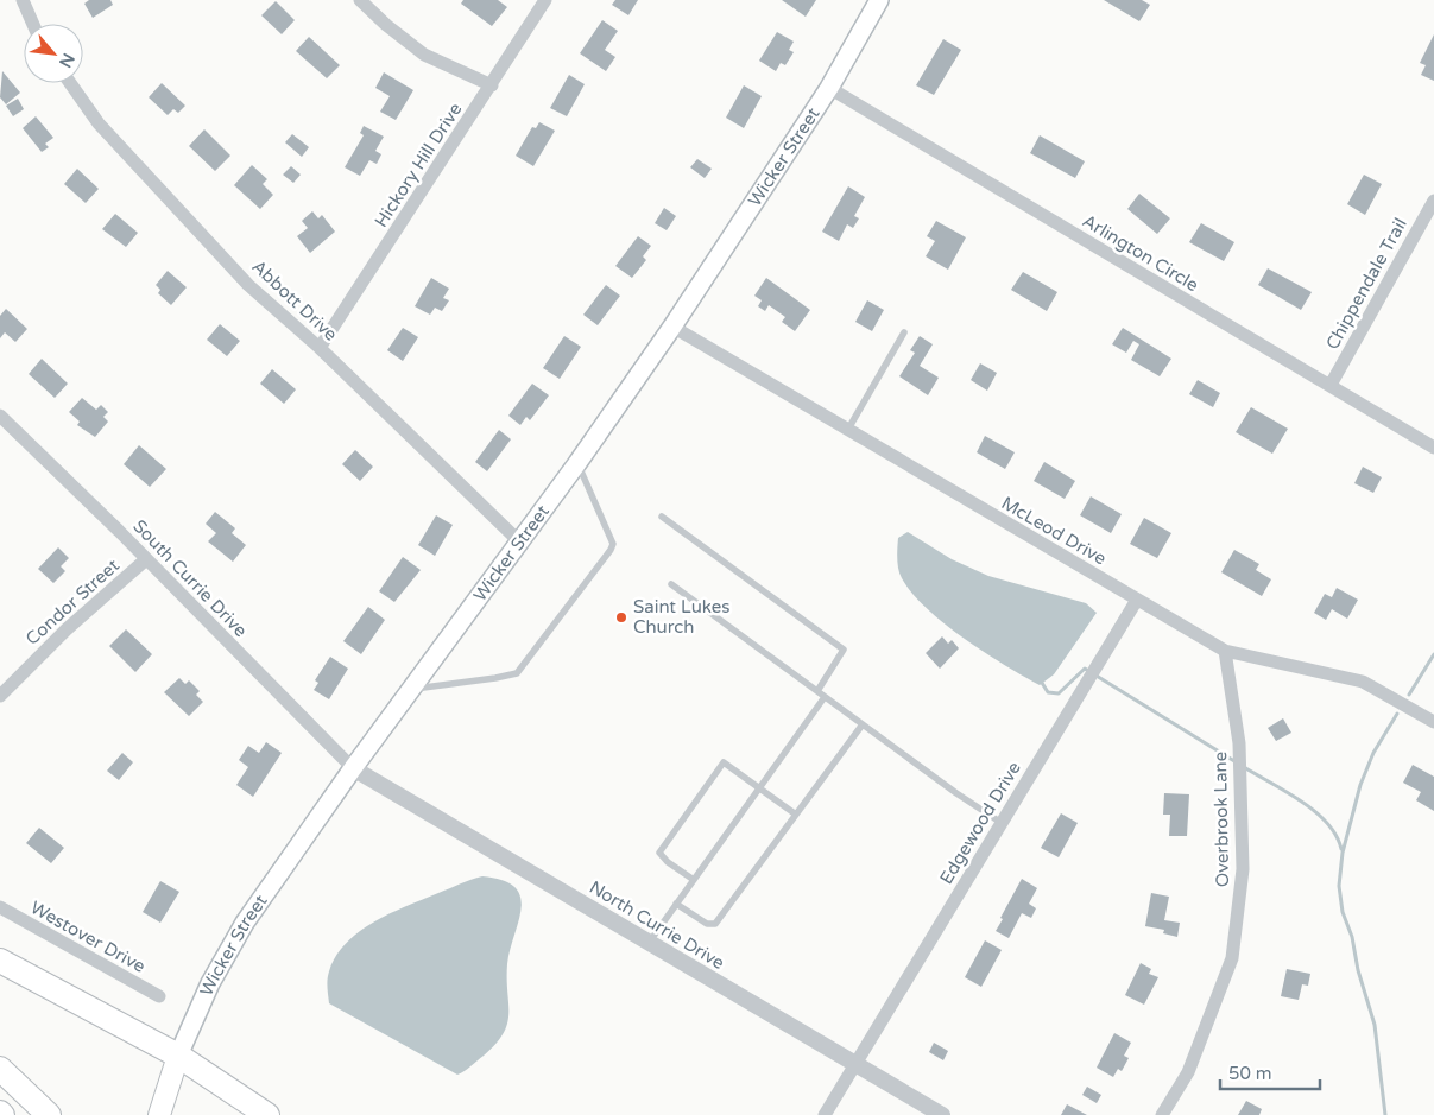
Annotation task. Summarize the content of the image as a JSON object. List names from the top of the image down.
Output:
{
  "streets": {
    "main road": ["Wicker Street"],
    "street": [
      "Hickory Hill Drive",
      "Arlington Circle",
      "Chippendale Trail",
      "Abbott Drive",
      "McLeod Drive",
      "South Currie Drive",
      "Condor Street",
      "Overbrook Lane",
      "Edgewood Drive",
      "North Currie Drive",
      "Westover Drive"
    ]
  },
  "crossings": [
    ["Wicker Street", "Arlington Circle"],
    ["Wicker Street", "Abbott Drive"],
    ["Wicker Street", "McLeod Drive"],
    ["Wicker Street", "South Currie Drive"],
    ["Wicker Street", "North Currie Drive"],
    ["Hickory Hill Drive", "Abbott Drive"],
    ["Arlington Circle", "Chippendale Trail"],
    ["McLeod Drive", "Overbrook Lane"],
    ["McLeod Drive", "Edgewood Drive"],
    ["South Currie Drive", "Condor Street"],
    ["South Currie Drive", "North Currie Drive"],
    ["Edgewood Drive", "North Currie Drive"]
  ],
  "places": ["Saint Lukes Church"],
  "scale_bar": "50 m",
  "north": "bottom right"
}
